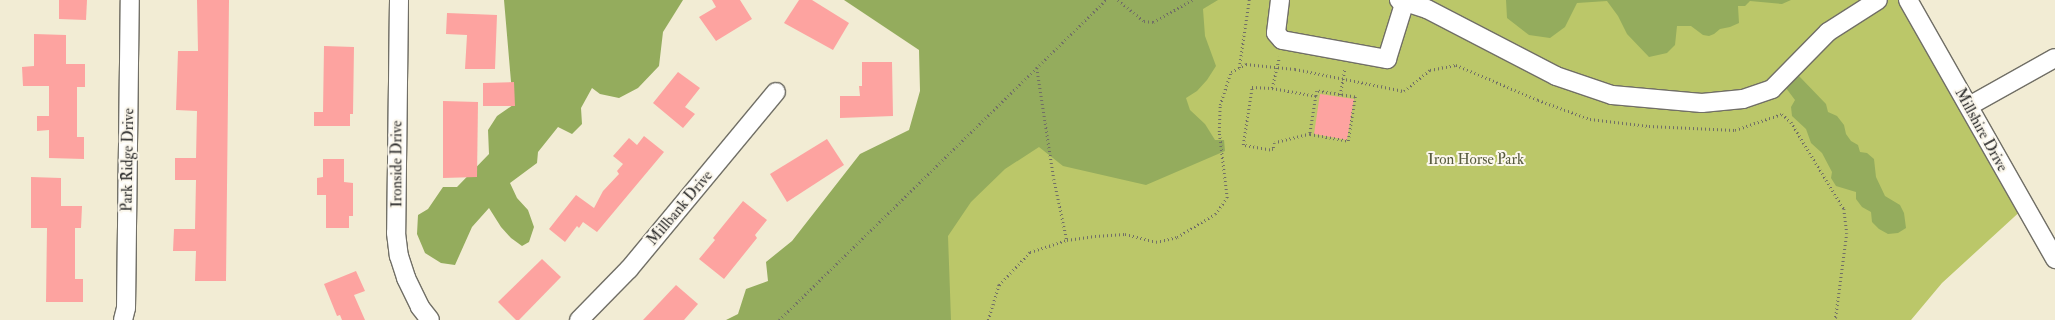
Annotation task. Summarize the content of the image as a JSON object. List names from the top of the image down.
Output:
{
  "streets": {
    "street": [
      "Millshire Drive",
      "Park Ridge Drive",
      "Ironside Drive",
      "Millbank Drive"
    ]
  },
  "parks": ["Iron Horse Park"]
}
